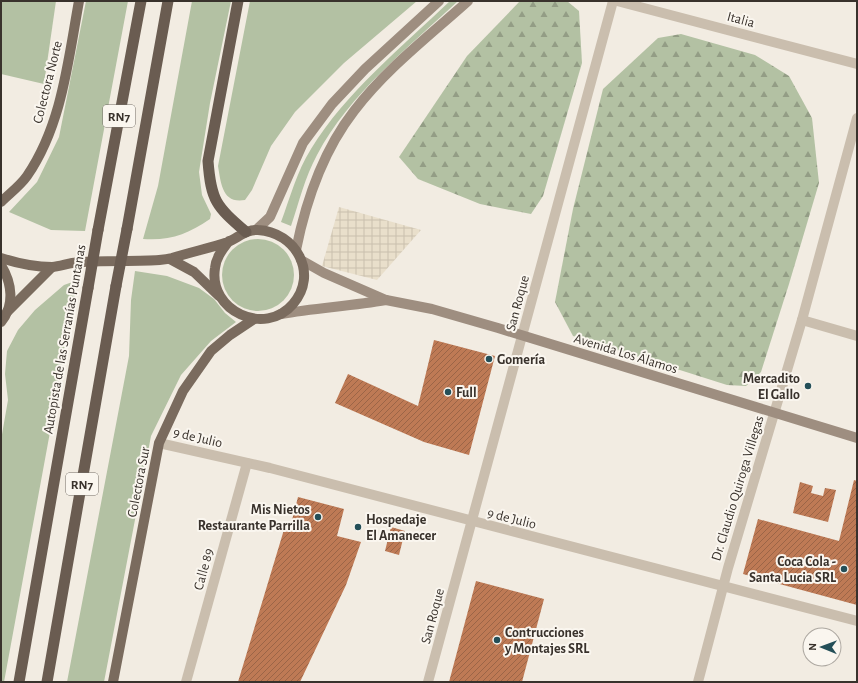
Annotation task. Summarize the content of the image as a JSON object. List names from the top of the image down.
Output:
{
  "streets": {
    "highway": ["RN7", "Autopista de las Serranías Puntanas"],
    "main road": ["Colectora Norte", "Avenida Los Álamos", "Colectora Sur"],
    "street": [
      "Italia",
      "San Roque",
      "9 de Julio",
      "Dr. Claudio Quiroga Villegas",
      "Calle 89"
    ]
  },
  "crossings": [
    ["San Roque", "Avenida Los Álamos"],
    ["San Roque", "9 de Julio"],
    ["Avenida Los Álamos", "Colectora Sur"],
    ["Avenida Los Álamos", "Dr. Claudio Quiroga Villegas"],
    ["9 de Julio", "Colectora Sur"],
    ["9 de Julio", "Dr. Claudio Quiroga Villegas"],
    ["9 de Julio", "Calle 89"]
  ],
  "places": [
    "Gomería",
    "Mercadito El Gallo",
    "Full",
    "Mis Nietos Restaurante Parrilla",
    "Hospedaje El Amanecer",
    "Coca Cola - Santa Lucia SRL",
    "Contrucciones y Montajes SRL"
  ],
  "north": "left"
}
